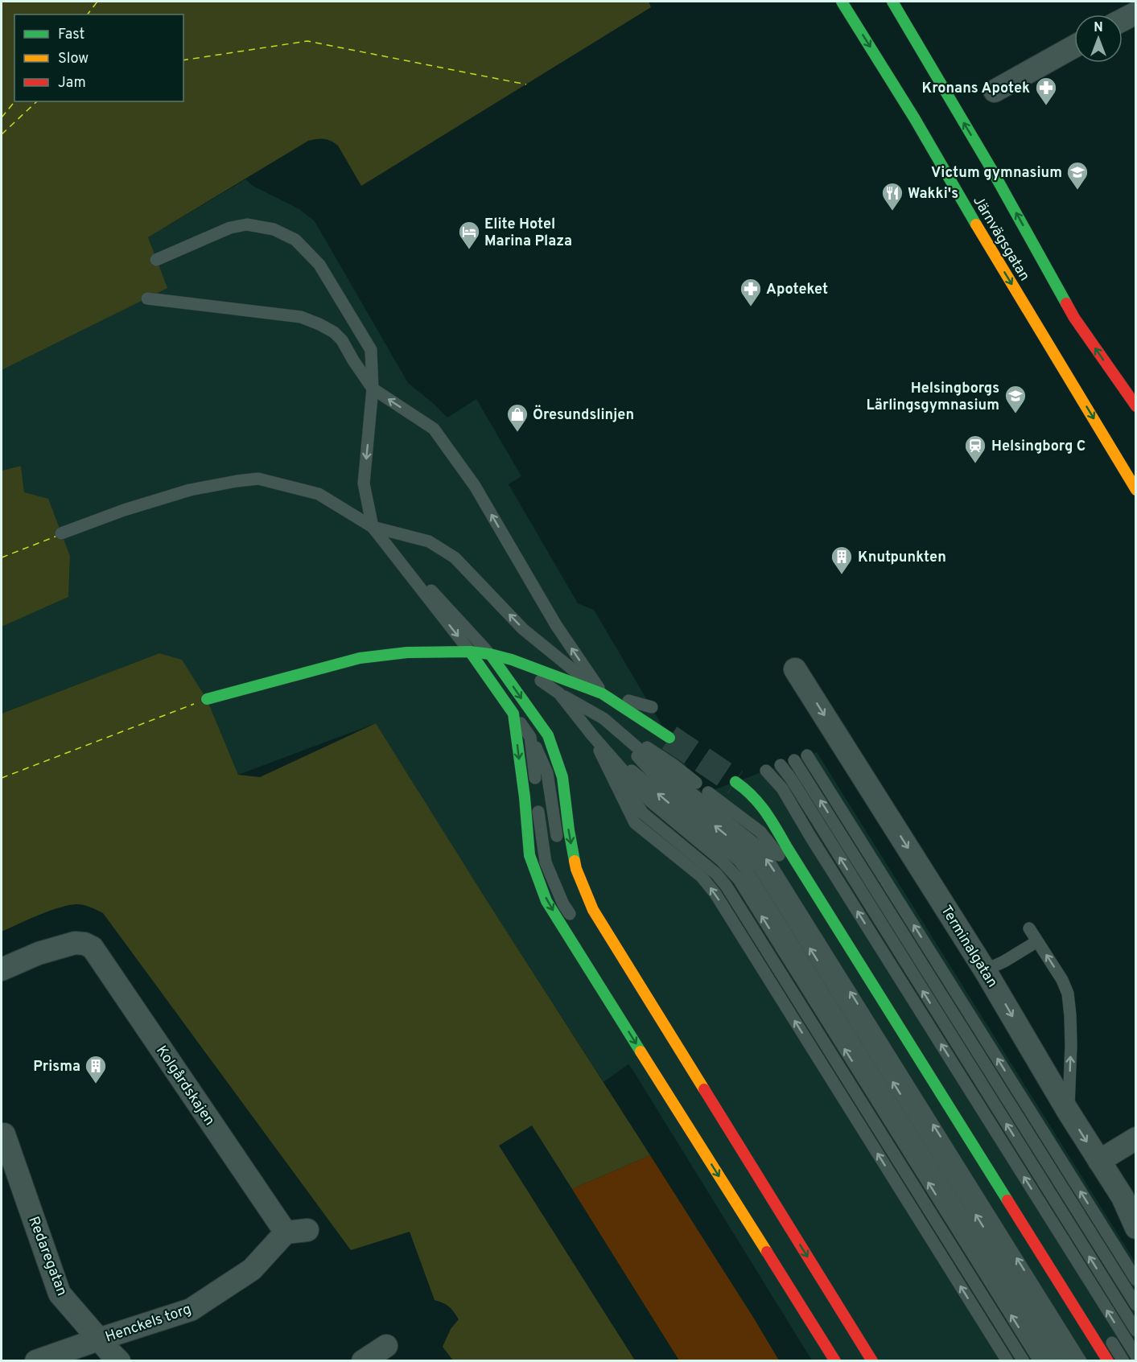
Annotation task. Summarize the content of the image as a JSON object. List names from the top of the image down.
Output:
{
  "streets": {
    "main road": ["Järnvägsgatan"],
    "street": [
      "Terminalgatan",
      "Kolgårdskajen",
      "Redaregatan",
      "Henckels torg"
    ]
  },
  "crossings": [
    ["Kolgårdskajen", "Henckels torg"],
    ["Redaregatan", "Henckels torg"]
  ],
  "one_way": ["Terminalgatan"],
  "places": {
    "pharmacy": ["Kronans Apotek", "Apoteket"],
    "school or university": ["Victum gymnasium", "Helsingborgs Lärlingsgymnasium"],
    "restaurant": ["Wakki's"],
    "hotel": ["Elite Hotel Marina Plaza"],
    "shop": ["Öresundslinjen"],
    "station": ["Helsingborg C"],
    "building": ["Knutpunkten", "Prisma"]
  },
  "legend": ["Fast", "Slow", "Jam"],
  "north": "top"
}
